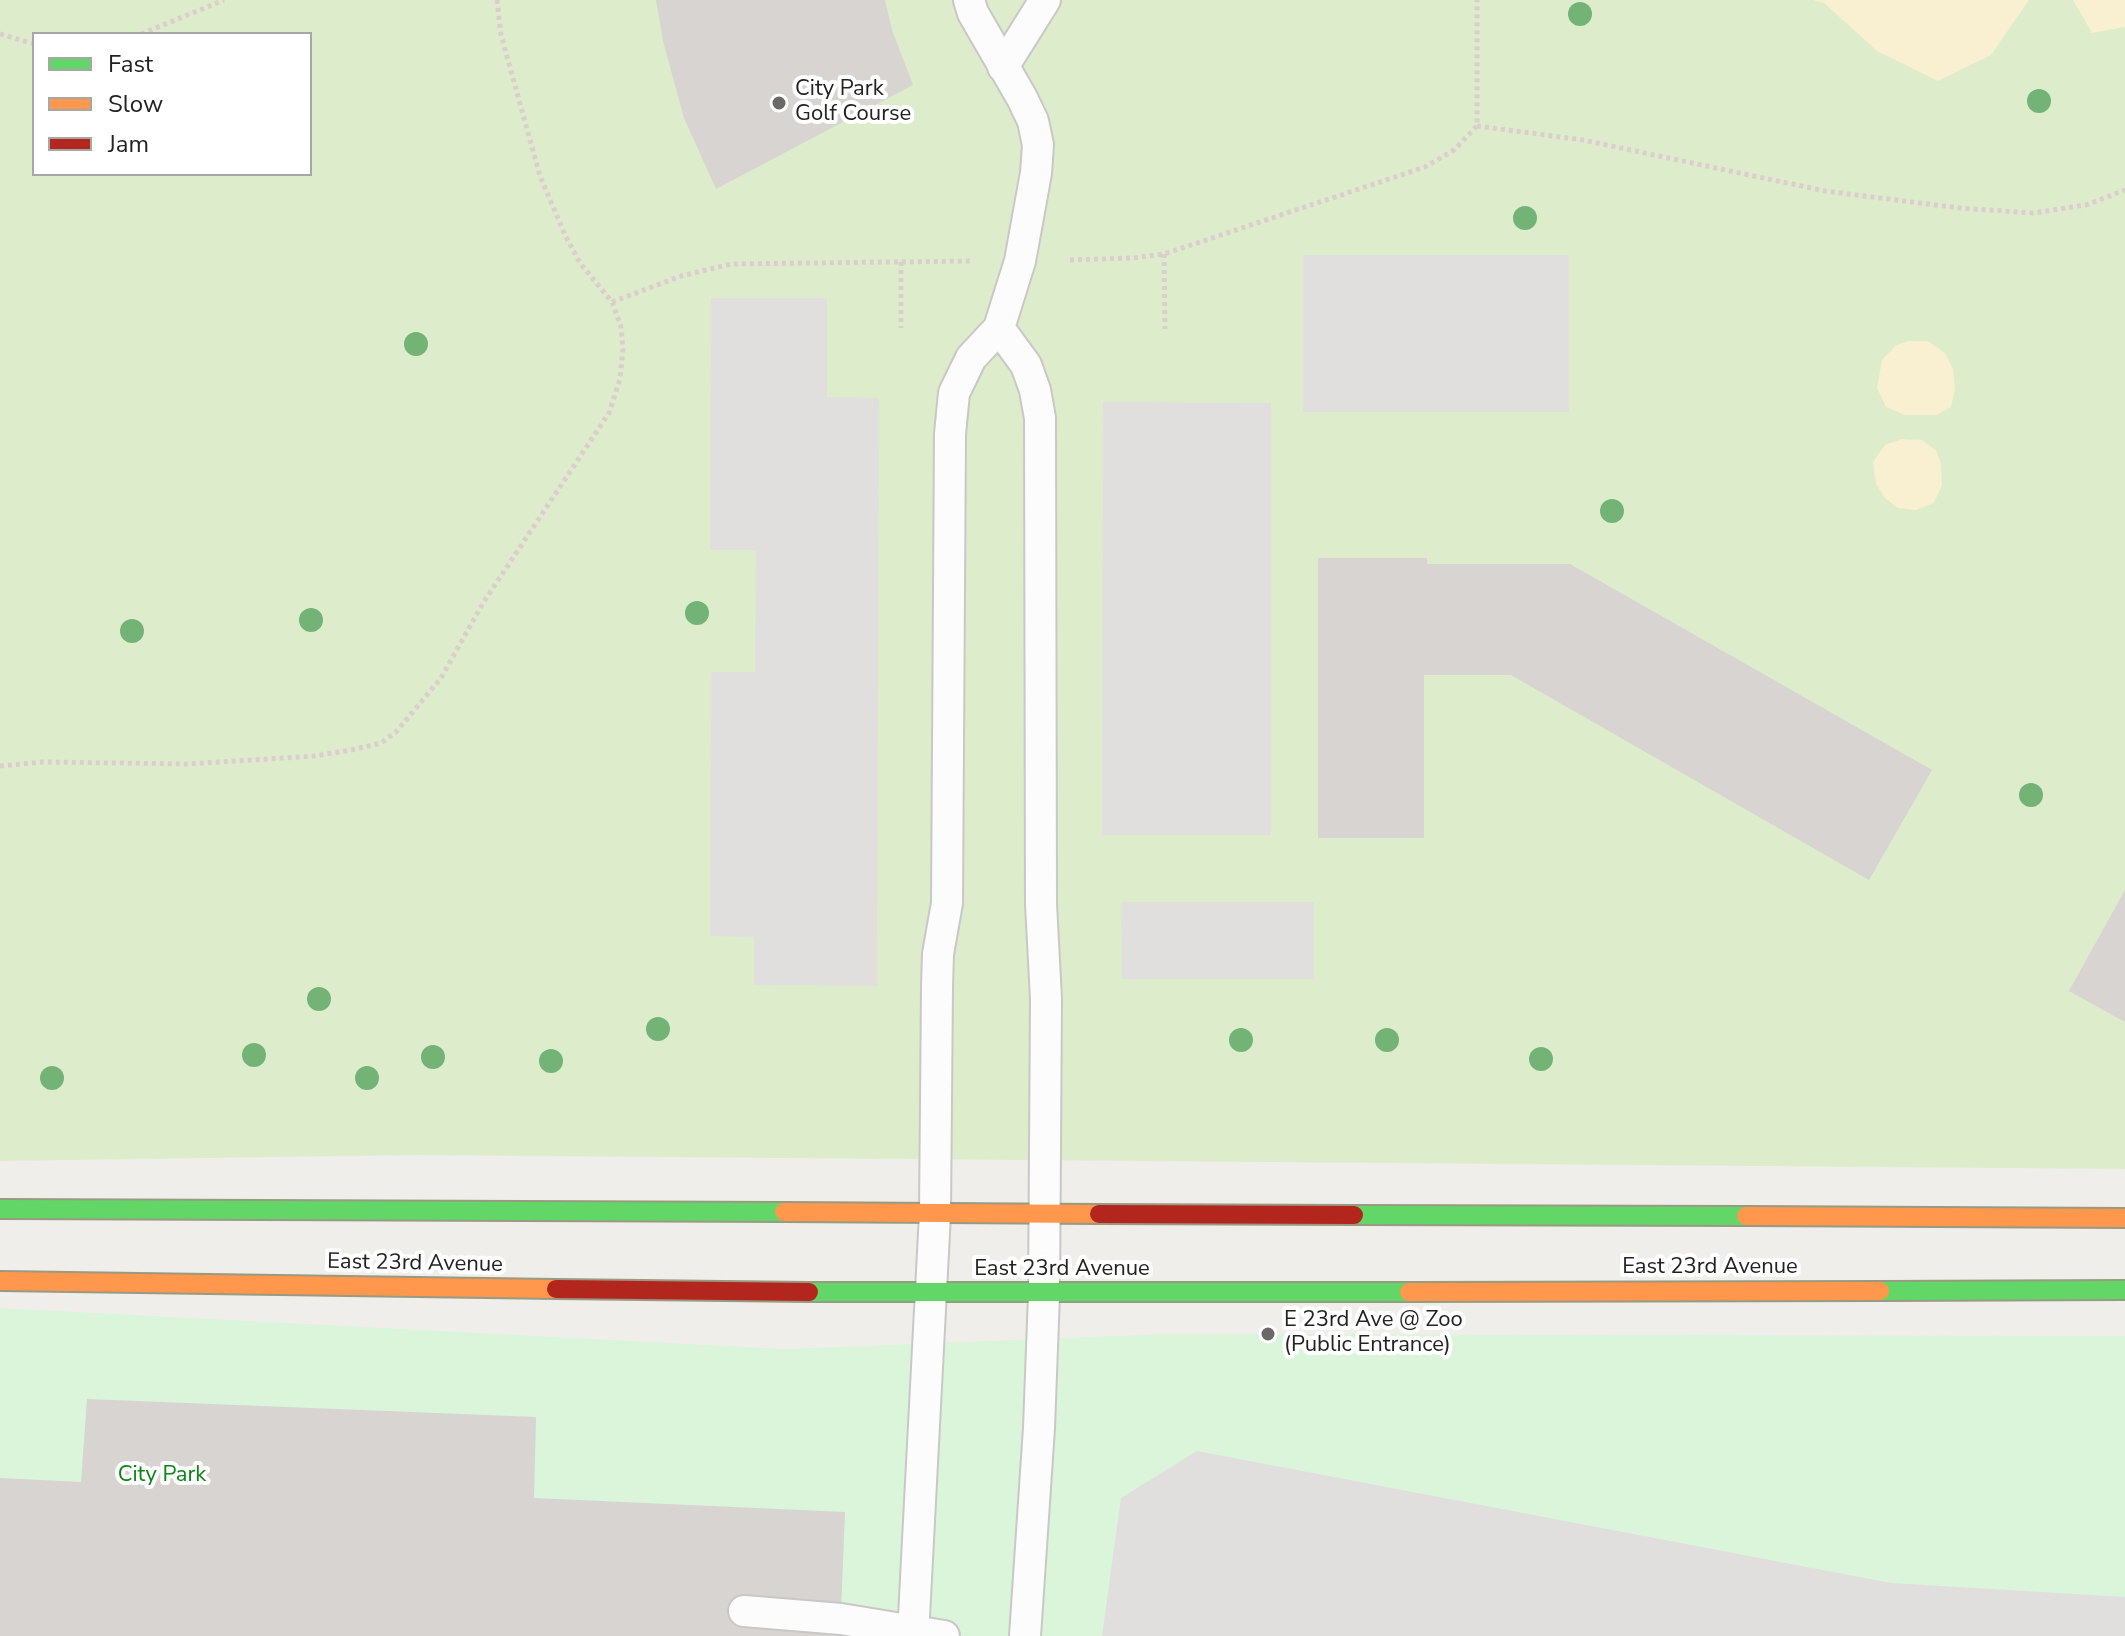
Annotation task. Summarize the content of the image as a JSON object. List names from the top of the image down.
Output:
{
  "streets": {
    "main road": ["East 23rd Avenue"]
  },
  "parks": ["City Park"],
  "places": ["City Park Golf Course", "E 23rd Ave @ Zoo (Public Entrance)"],
  "legend": ["Fast", "Slow", "Jam"]
}
